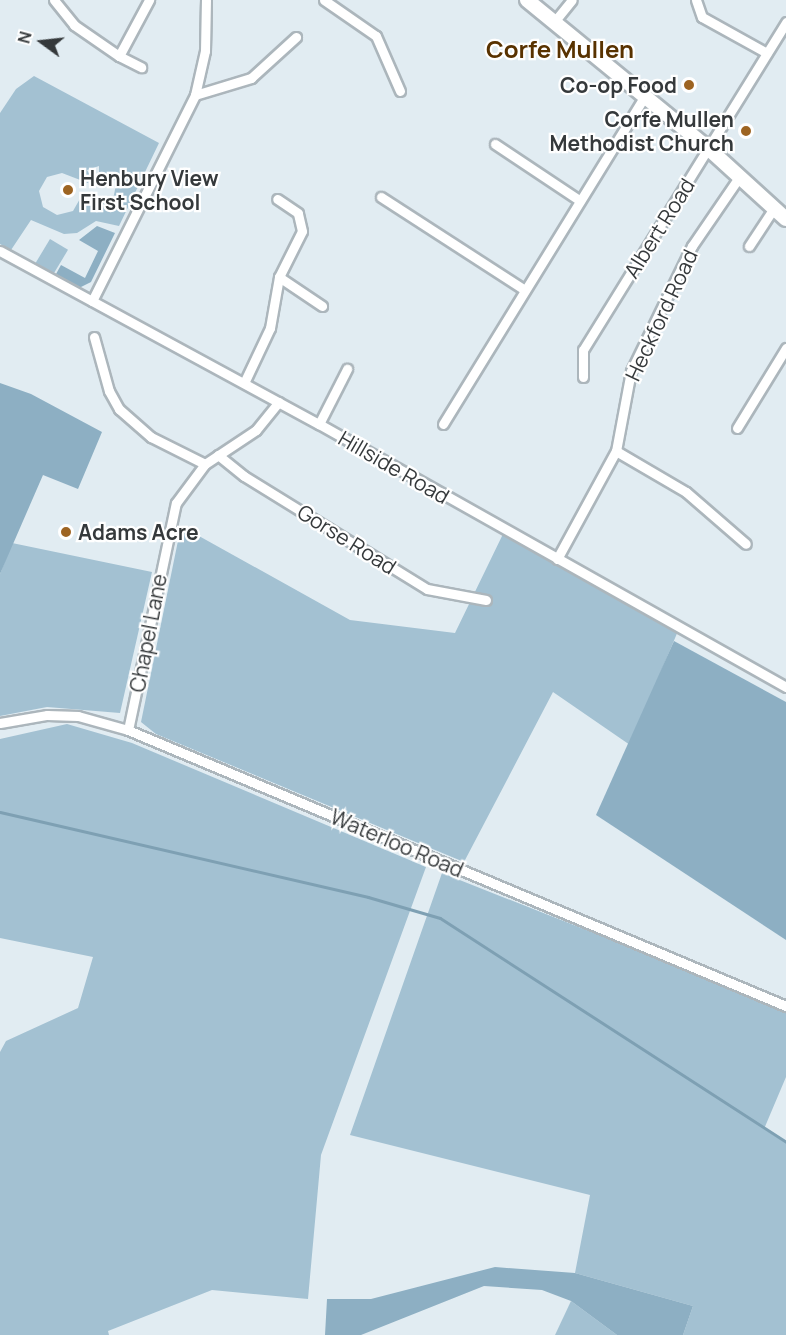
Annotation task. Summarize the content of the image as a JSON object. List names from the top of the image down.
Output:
{
  "streets": {
    "street": [
      "Albert Road",
      "Heckford Road",
      "Hillside Road",
      "Gorse Road",
      "Chapel Lane",
      "Waterloo Road"
    ]
  },
  "crossings": [
    ["Heckford Road", "Hillside Road"],
    ["Hillside Road", "Chapel Lane"],
    ["Gorse Road", "Chapel Lane"],
    ["Chapel Lane", "Waterloo Road"]
  ],
  "districts": ["Corfe Mullen"],
  "places": [
    "Co-op Food",
    "Corfe Mullen Methodist Church",
    "Henbury View First School",
    "Adams Acre"
  ],
  "north": "left"
}
